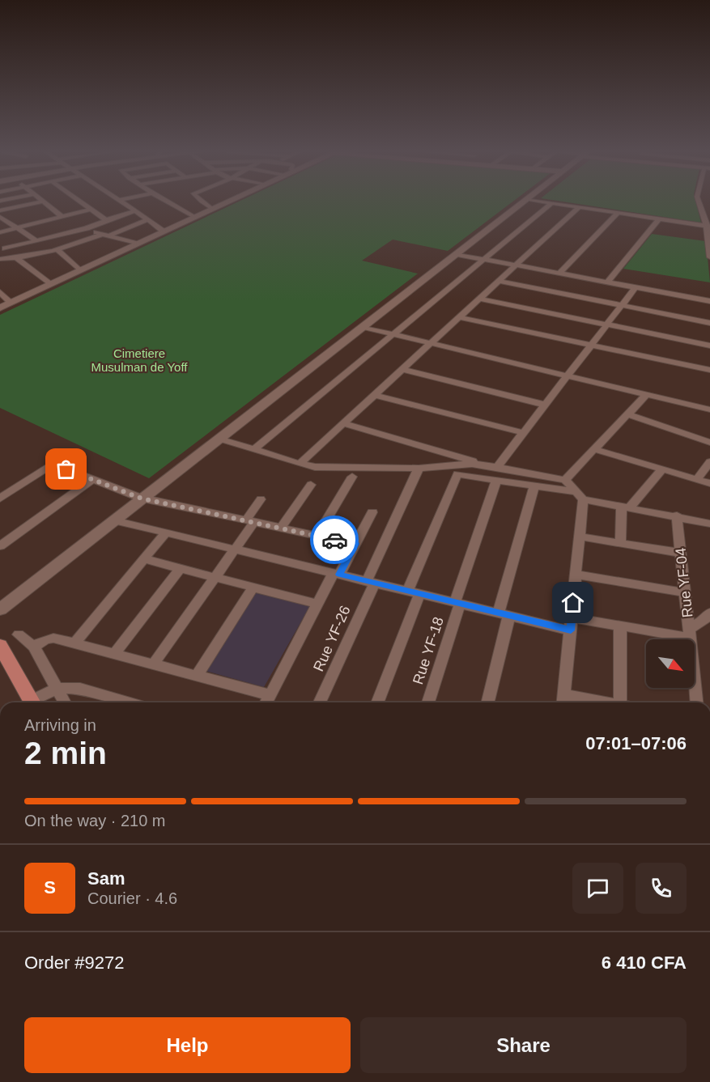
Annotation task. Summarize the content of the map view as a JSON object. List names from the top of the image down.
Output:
{
  "streets": {
    "street": ["Rue YF-04", "Rue YF-26", "Rue YF-18"]
  },
  "parks": ["Cimetiere Musulman de Yoff"],
  "north": "bottom right",
  "page": {
    "heading": ["2 min", "Arriving in", "07:01–07:06"],
    "panel": [
      "Sam",
      "Courier · 4.6",
      "Order #9272",
      "6 410 CFA"
    ],
    "bar": "On the way · 210 m",
    "round": "S",
    "buttons": ["Help", "Share"]
  }
}
